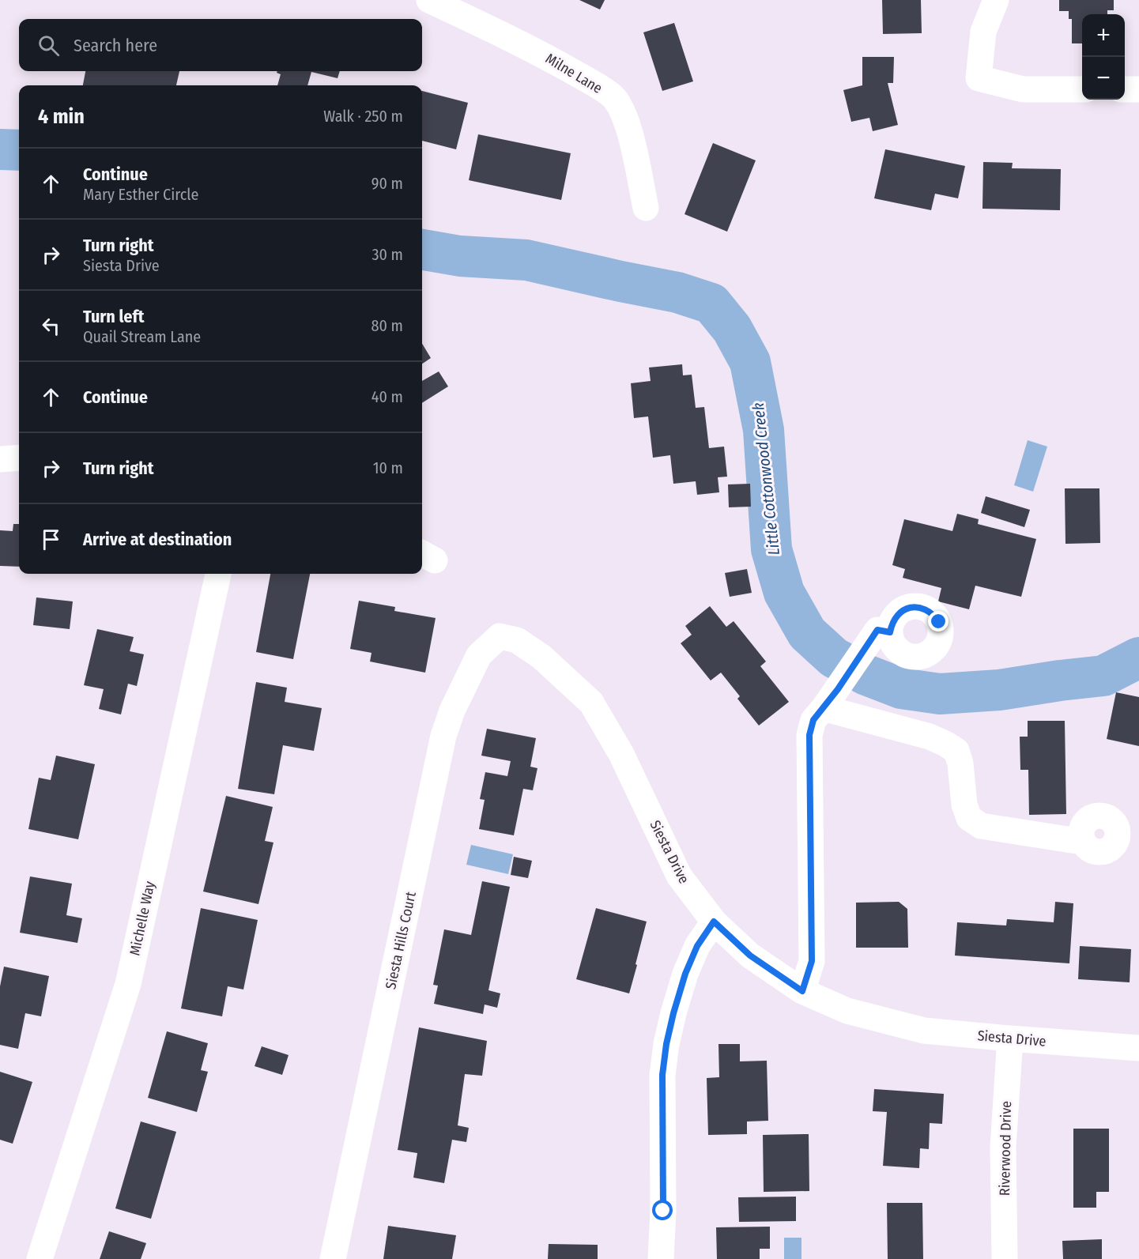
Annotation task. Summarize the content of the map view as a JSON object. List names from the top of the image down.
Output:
{
  "streets": {
    "street": [
      "Milne Lane",
      "Siesta Drive",
      "Michelle Way",
      "Siesta Hills Court",
      "Riverwood Drive"
    ]
  },
  "crossings": [
    ["Siesta Drive", "Siesta Hills Court"],
    ["Siesta Drive", "Riverwood Drive"]
  ],
  "water": ["Little Cottonwood Creek"],
  "page": {
    "map_buttons": ["+", "−"],
    "search": "Search here",
    "heading": ["4 min", "Walk · 250 m"],
    "list": [
      ["Continue", "Mary Esther Circle", "90 m"],
      ["Turn right", "Siesta Drive", "30 m"],
      ["Turn left", "Quail Stream Lane", "80 m"],
      ["Continue", "40 m"],
      ["Turn right", "10 m"],
      "Arrive at destination"
    ]
  }
}
